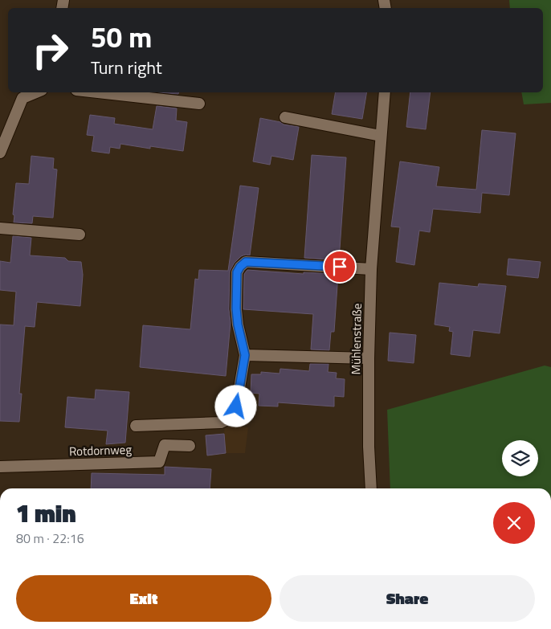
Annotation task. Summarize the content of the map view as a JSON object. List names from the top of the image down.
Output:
{
  "streets": {
    "street": ["Mühlenstraße", "Rotdornweg"]
  },
  "page": {
    "turn": ["50 m", "Turn right"],
    "heading": ["1 min", "80 m · 22:16"],
    "buttons": ["Exit", "Share"]
  }
}
